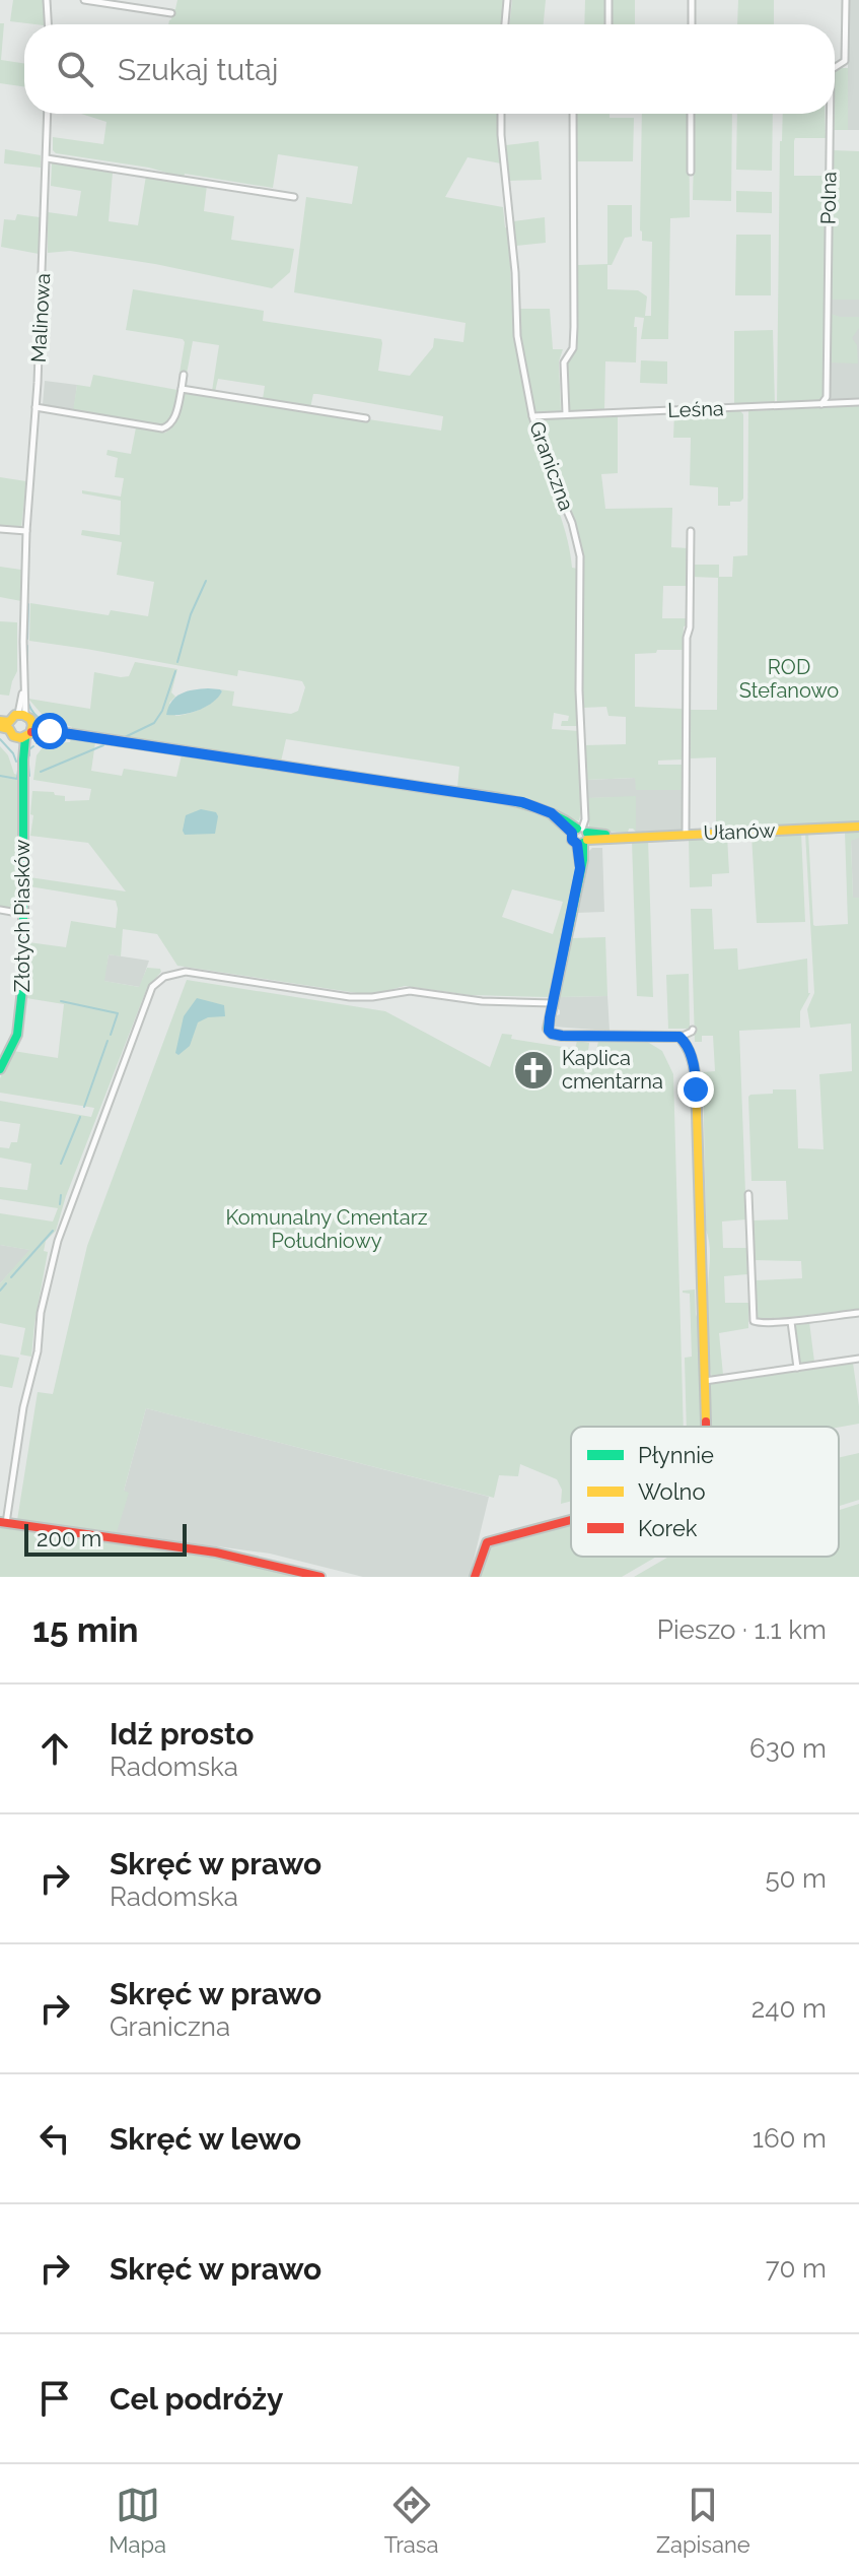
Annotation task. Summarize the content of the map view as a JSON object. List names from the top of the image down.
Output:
{
  "streets": {
    "street": [
      "Polna",
      "Malinowa",
      "Leśna",
      "Graniczna",
      "Ułanów",
      "Złotych Piasków"
    ]
  },
  "crossings": [
    ["Polna", "Leśna"],
    ["Leśna", "Graniczna"],
    ["Graniczna", "Ułanów"]
  ],
  "parks": ["ROD Stefanowo", "Komunalny Cmentarz Południowy"],
  "places": {
    "church": ["Kaplica cmentarna"]
  },
  "legend": ["Płynnie", "Wolno", "Korek"],
  "scale_bar": "200 m",
  "page": {
    "search": "Szukaj tutaj",
    "scale": "200 m",
    "heading": ["15 min", "Pieszo · 1.1 km"],
    "list": [
      ["Idź prosto", "Radomska", "630 m"],
      ["Skręć w prawo", "Radomska", "50 m"],
      ["Skręć w prawo", "Graniczna", "240 m"],
      ["Skręć w lewo", "160 m"],
      ["Skręć w prawo", "70 m"],
      "Cel podróży"
    ],
    "nav": ["Mapa", "Trasa", "Zapisane"]
  }
}
